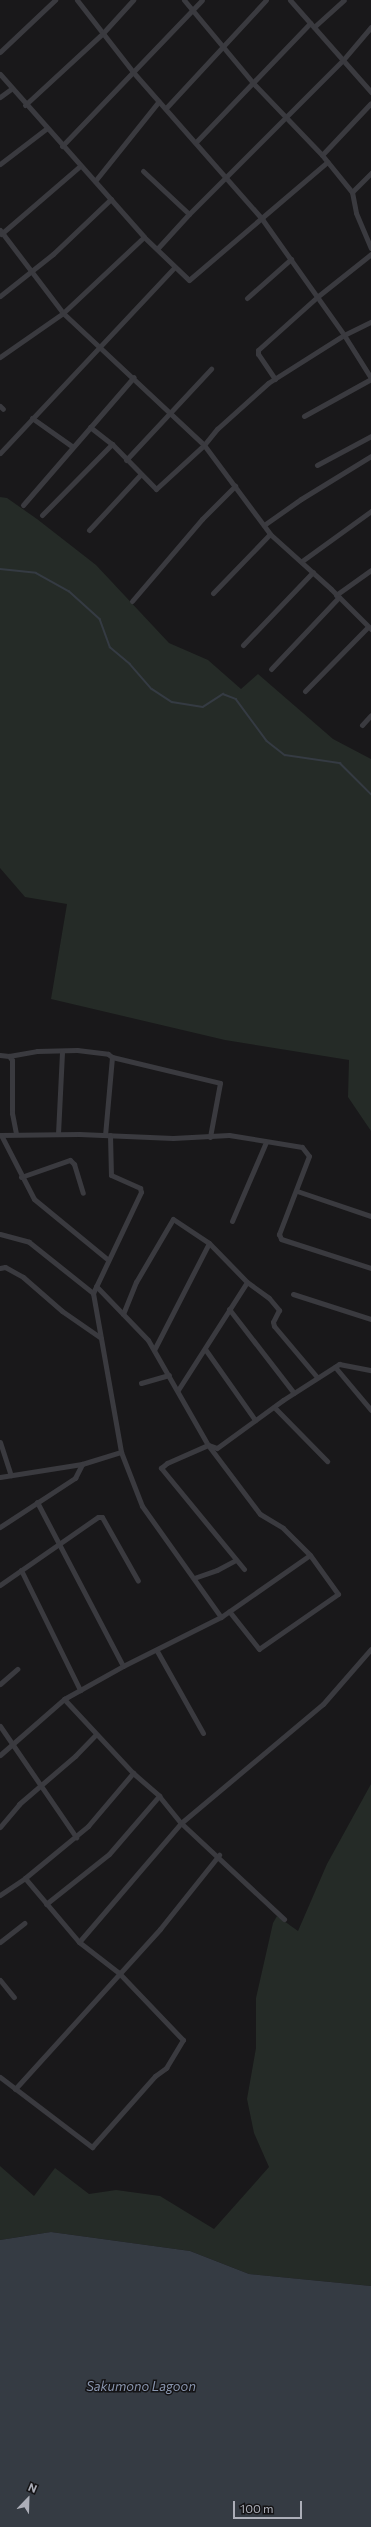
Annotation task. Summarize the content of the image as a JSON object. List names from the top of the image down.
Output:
{
  "water": ["Sakumono Lagoon"],
  "scale_bar": "100 m",
  "north": "top right"
}
